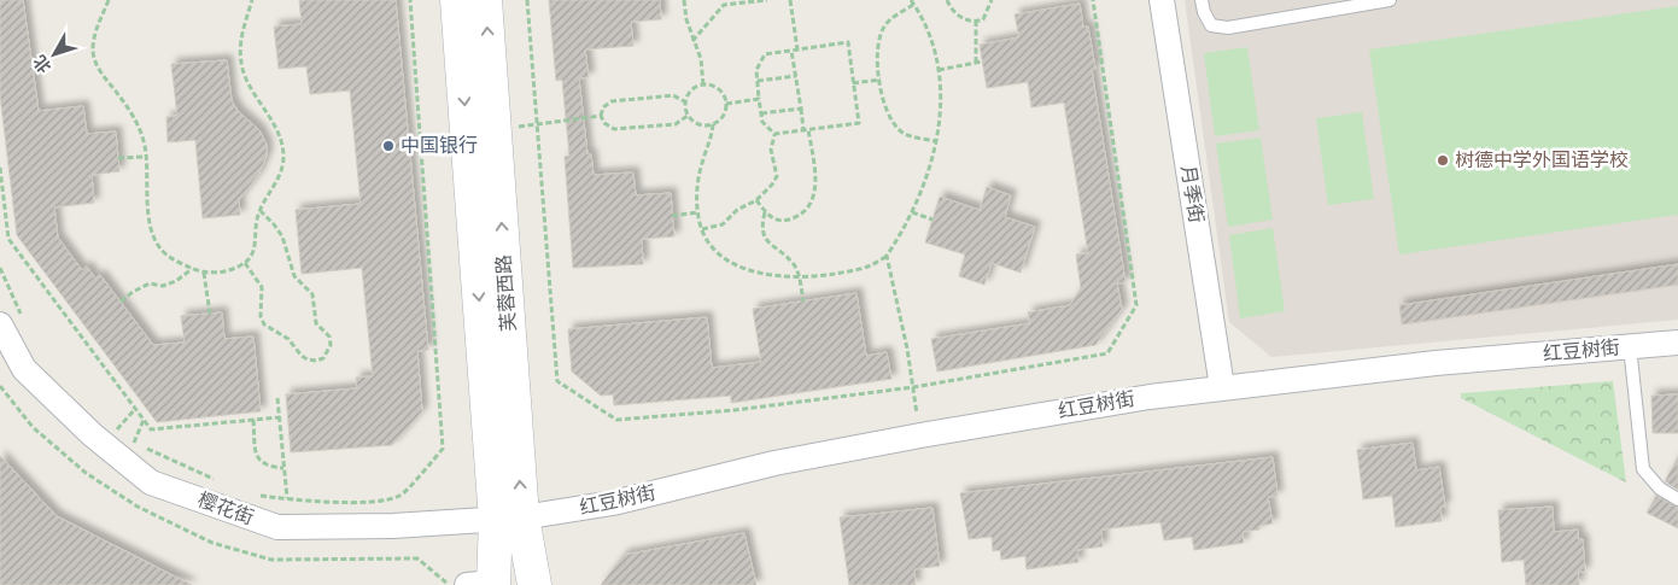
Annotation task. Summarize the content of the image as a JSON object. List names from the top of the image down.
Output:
{
  "streets": {
    "main road": ["芙蓉西路"],
    "street": ["月季街", "红豆树街", "樱花街"]
  },
  "crossings": [
    ["月季街", "红豆树街"],
    ["芙蓉西路", "红豆树街"],
    ["芙蓉西路", "樱花街"],
    ["红豆树街", "樱花街"]
  ],
  "places": ["中国银行", "树德中学外国语学校"],
  "north": "bottom left"
}
